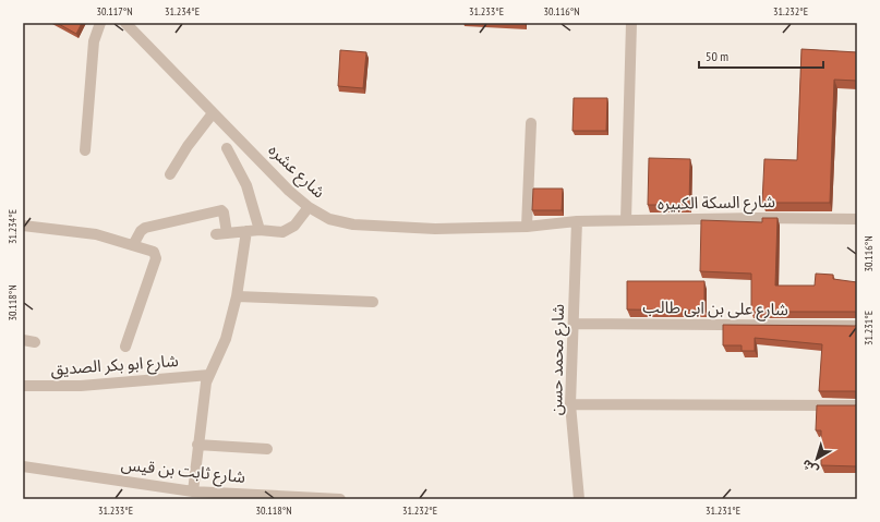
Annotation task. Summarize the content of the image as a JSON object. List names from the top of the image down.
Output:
{
  "streets": {
    "street": [
      "شارع عشره",
      "شارع السكة الكبيره",
      "شارع على بن ابى طالب",
      "شارع محمد حسن",
      "شارع ابو بكر الصديق",
      "شارع ثابت بن قيس"
    ]
  },
  "crossings": [
    ["شارع عشره", "شارع السكة الكبيره"],
    ["شارع عشره", "شارع محمد حسن"],
    ["شارع السكة الكبيره", "شارع محمد حسن"],
    ["شارع على بن ابى طالب", "شارع محمد حسن"]
  ],
  "scale_bar": "50 m",
  "north": "bottom left",
  "coordinates": [
    "30.117°N",
    "31.234°E",
    "31.233°E",
    "30.116°N",
    "31.232°E",
    "30.118°N",
    "31.231°E"
  ]
}
